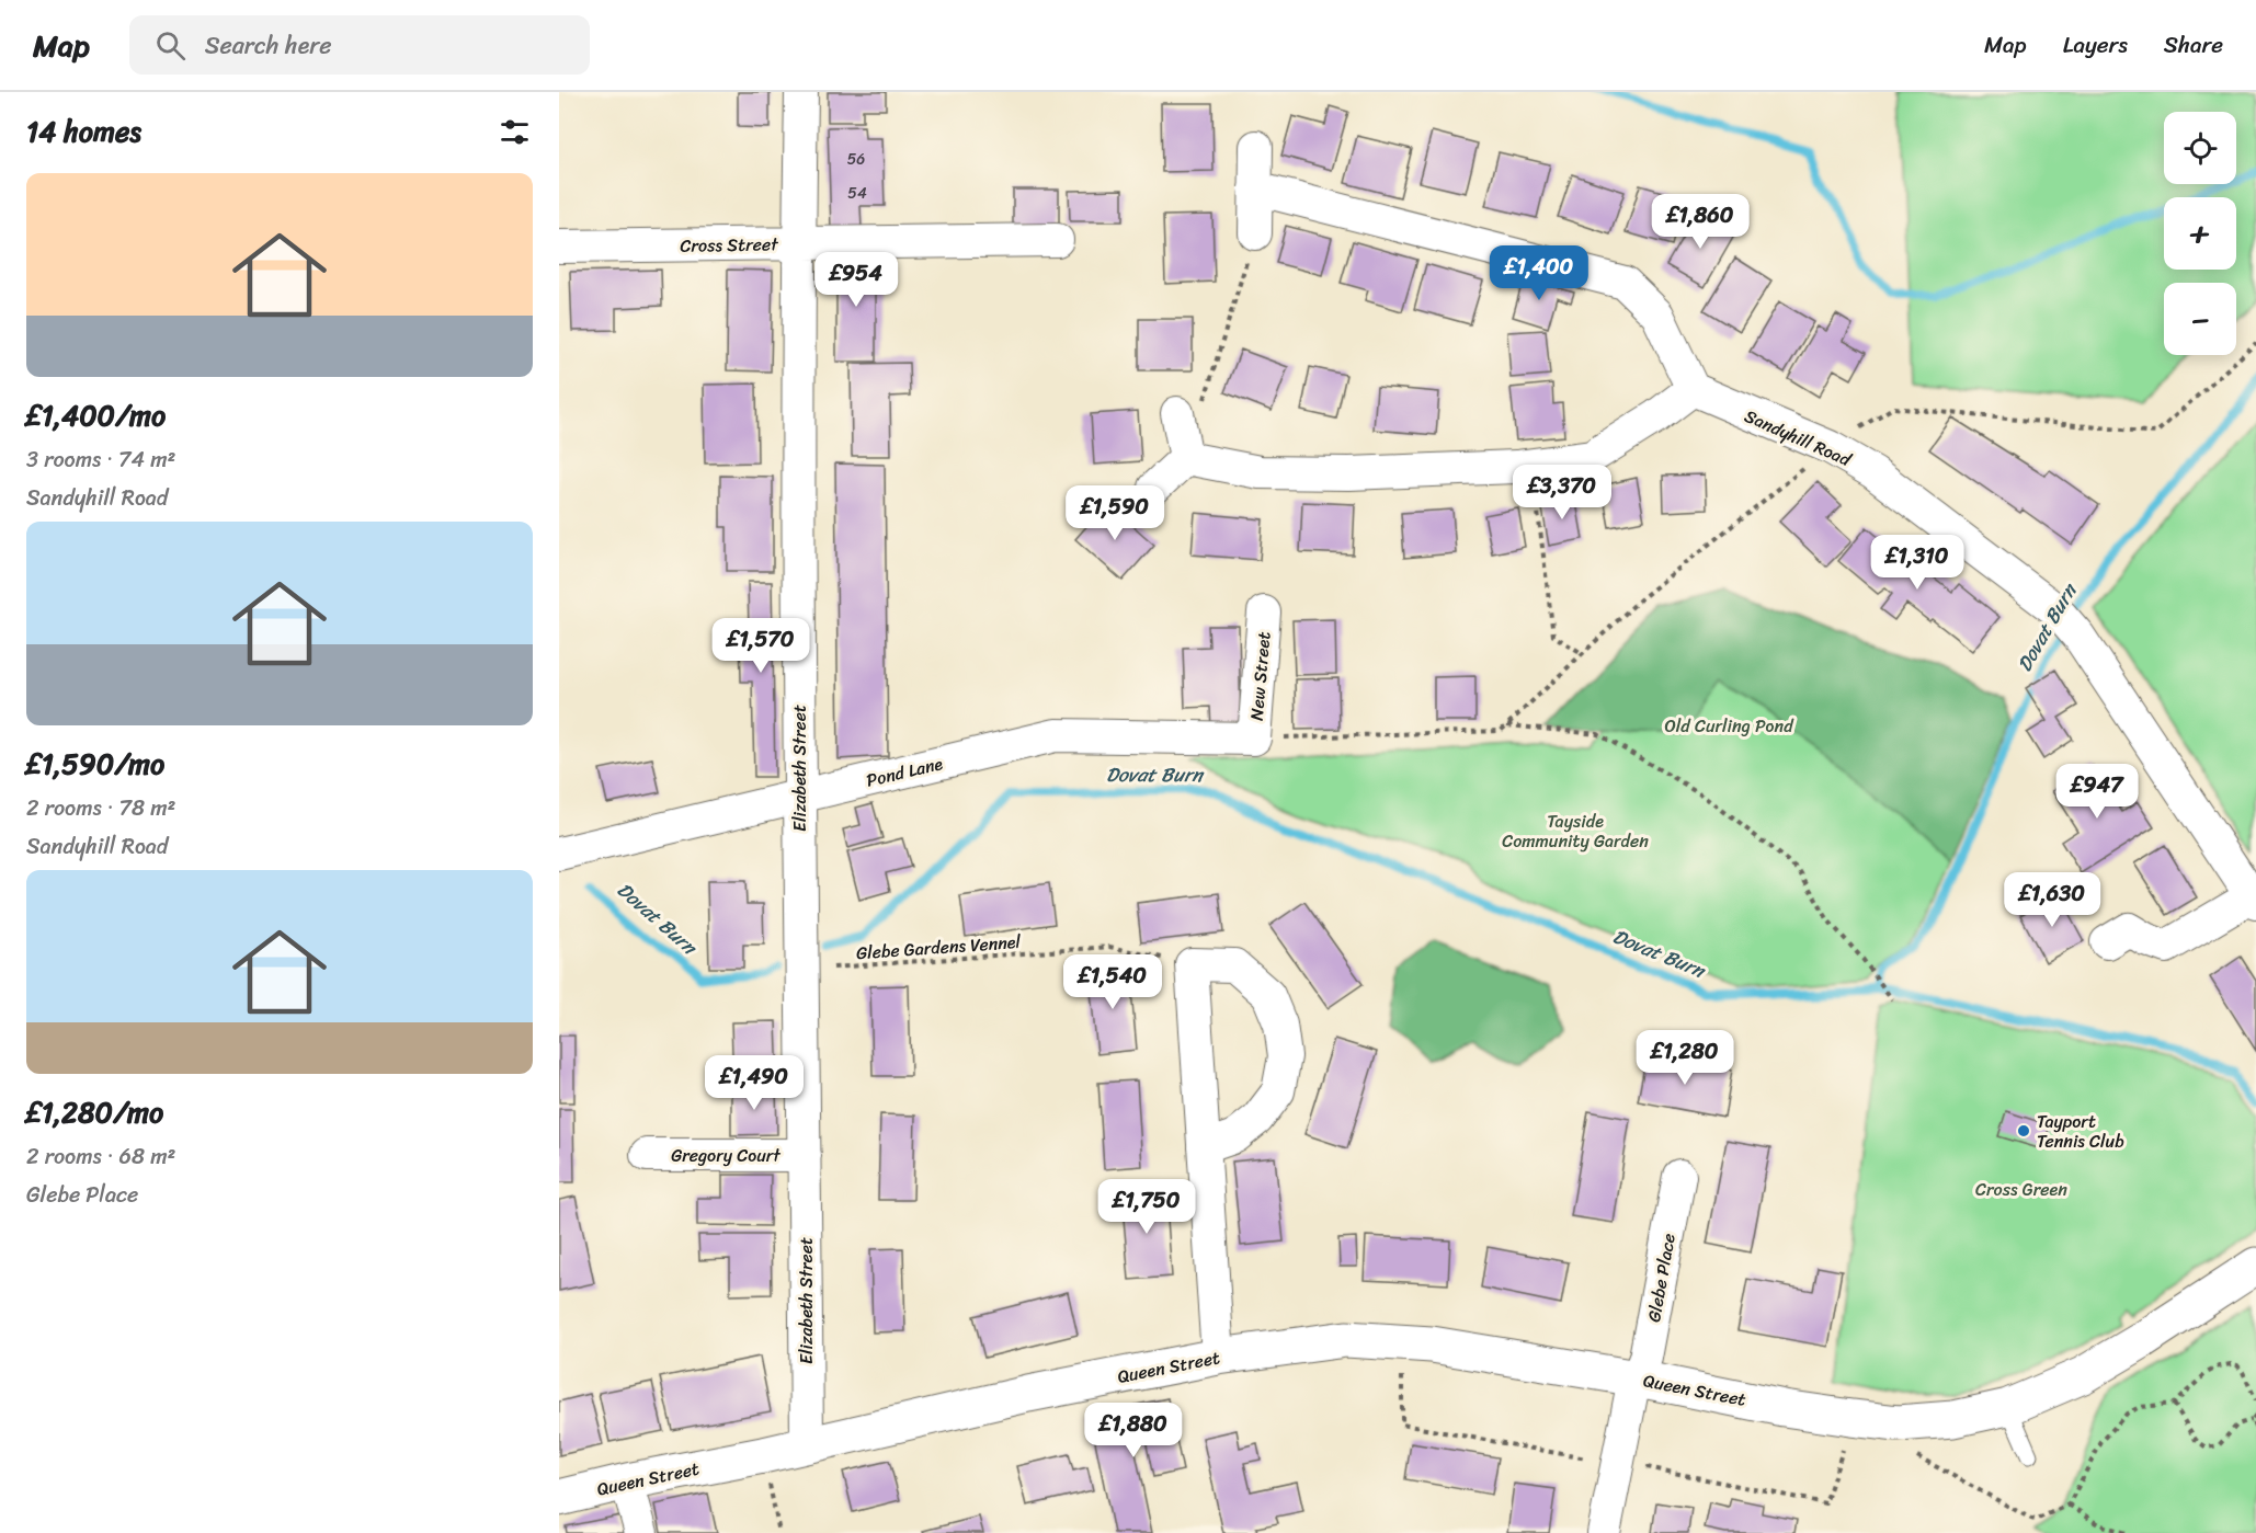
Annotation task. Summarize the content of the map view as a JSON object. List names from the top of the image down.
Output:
{
  "streets": {
    "main road": ["Queen Street"],
    "street": [
      "Cross Street",
      "Sandyhill Road",
      "New Street",
      "Elizabeth Street",
      "Pond Lane",
      "Gregory Court",
      "Glebe Place"
    ],
    "path": ["Glebe Gardens Vennel"]
  },
  "crossings": [
    ["Cross Street", "Elizabeth Street"],
    ["New Street", "Pond Lane"],
    ["Elizabeth Street", "Pond Lane"],
    ["Elizabeth Street", "Glebe Gardens Vennel"],
    ["Elizabeth Street", "Gregory Court"],
    ["Elizabeth Street", "Queen Street"],
    ["Glebe Place", "Queen Street"]
  ],
  "water": ["Dovat Burn"],
  "parks": ["Old Curling Pond", "Tayside Community Garden", "Cross Green"],
  "places": ["Tayport Tennis Club"],
  "house_numbers": ["56", "54"],
  "page": {
    "header": "Map",
    "search": "Search here",
    "nav": ["Map", "Layers", "Share"],
    "heading": "14 homes",
    "map_buttons": ["+", "−"],
    "list": [
      {
        "name": "£1,400/mo",
        "note": "3 rooms · 74 m² · Sandyhill Road"
      },
      {
        "name": "£1,590/mo",
        "note": "2 rooms · 78 m² · Sandyhill Road"
      },
      {
        "name": "£1,280/mo",
        "note": "2 rooms · 68 m² · Glebe Place"
      }
    ],
    "price": [
      "£1,860",
      "£1,400",
      "£954",
      "£3,370",
      "£1,590",
      "£1,310",
      "£1,570",
      "£947",
      "£1,630",
      "£1,540",
      "£1,280",
      "£1,490",
      "£1,750",
      "£1,880"
    ]
  }
}
